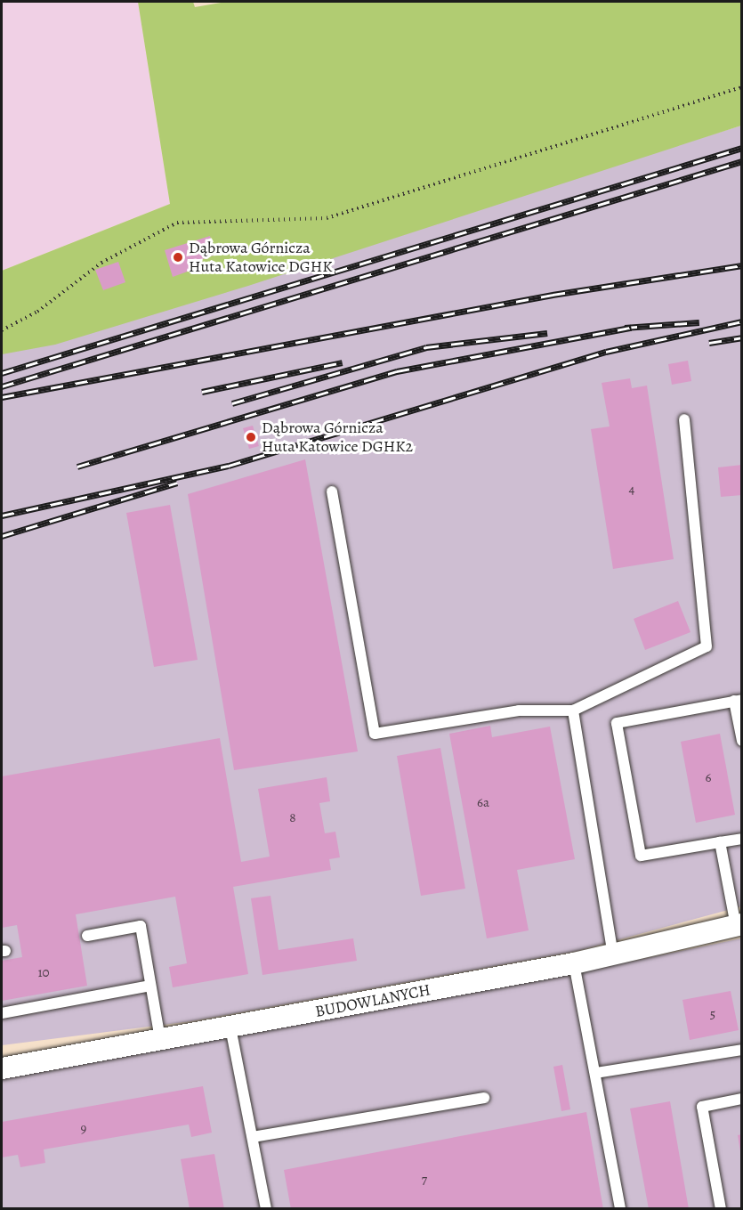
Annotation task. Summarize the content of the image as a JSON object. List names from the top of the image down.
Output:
{
  "streets": {
    "street": ["BUDOWLANYCH"]
  },
  "places": ["Dąbrowa Górnicza Huta Katowice DGHK", "Dąbrowa Górnicza Huta Katowice DGHK2"],
  "house_numbers": [
    "4",
    "6",
    "6a",
    "8",
    "10",
    "5",
    "9",
    "7"
  ]
}
